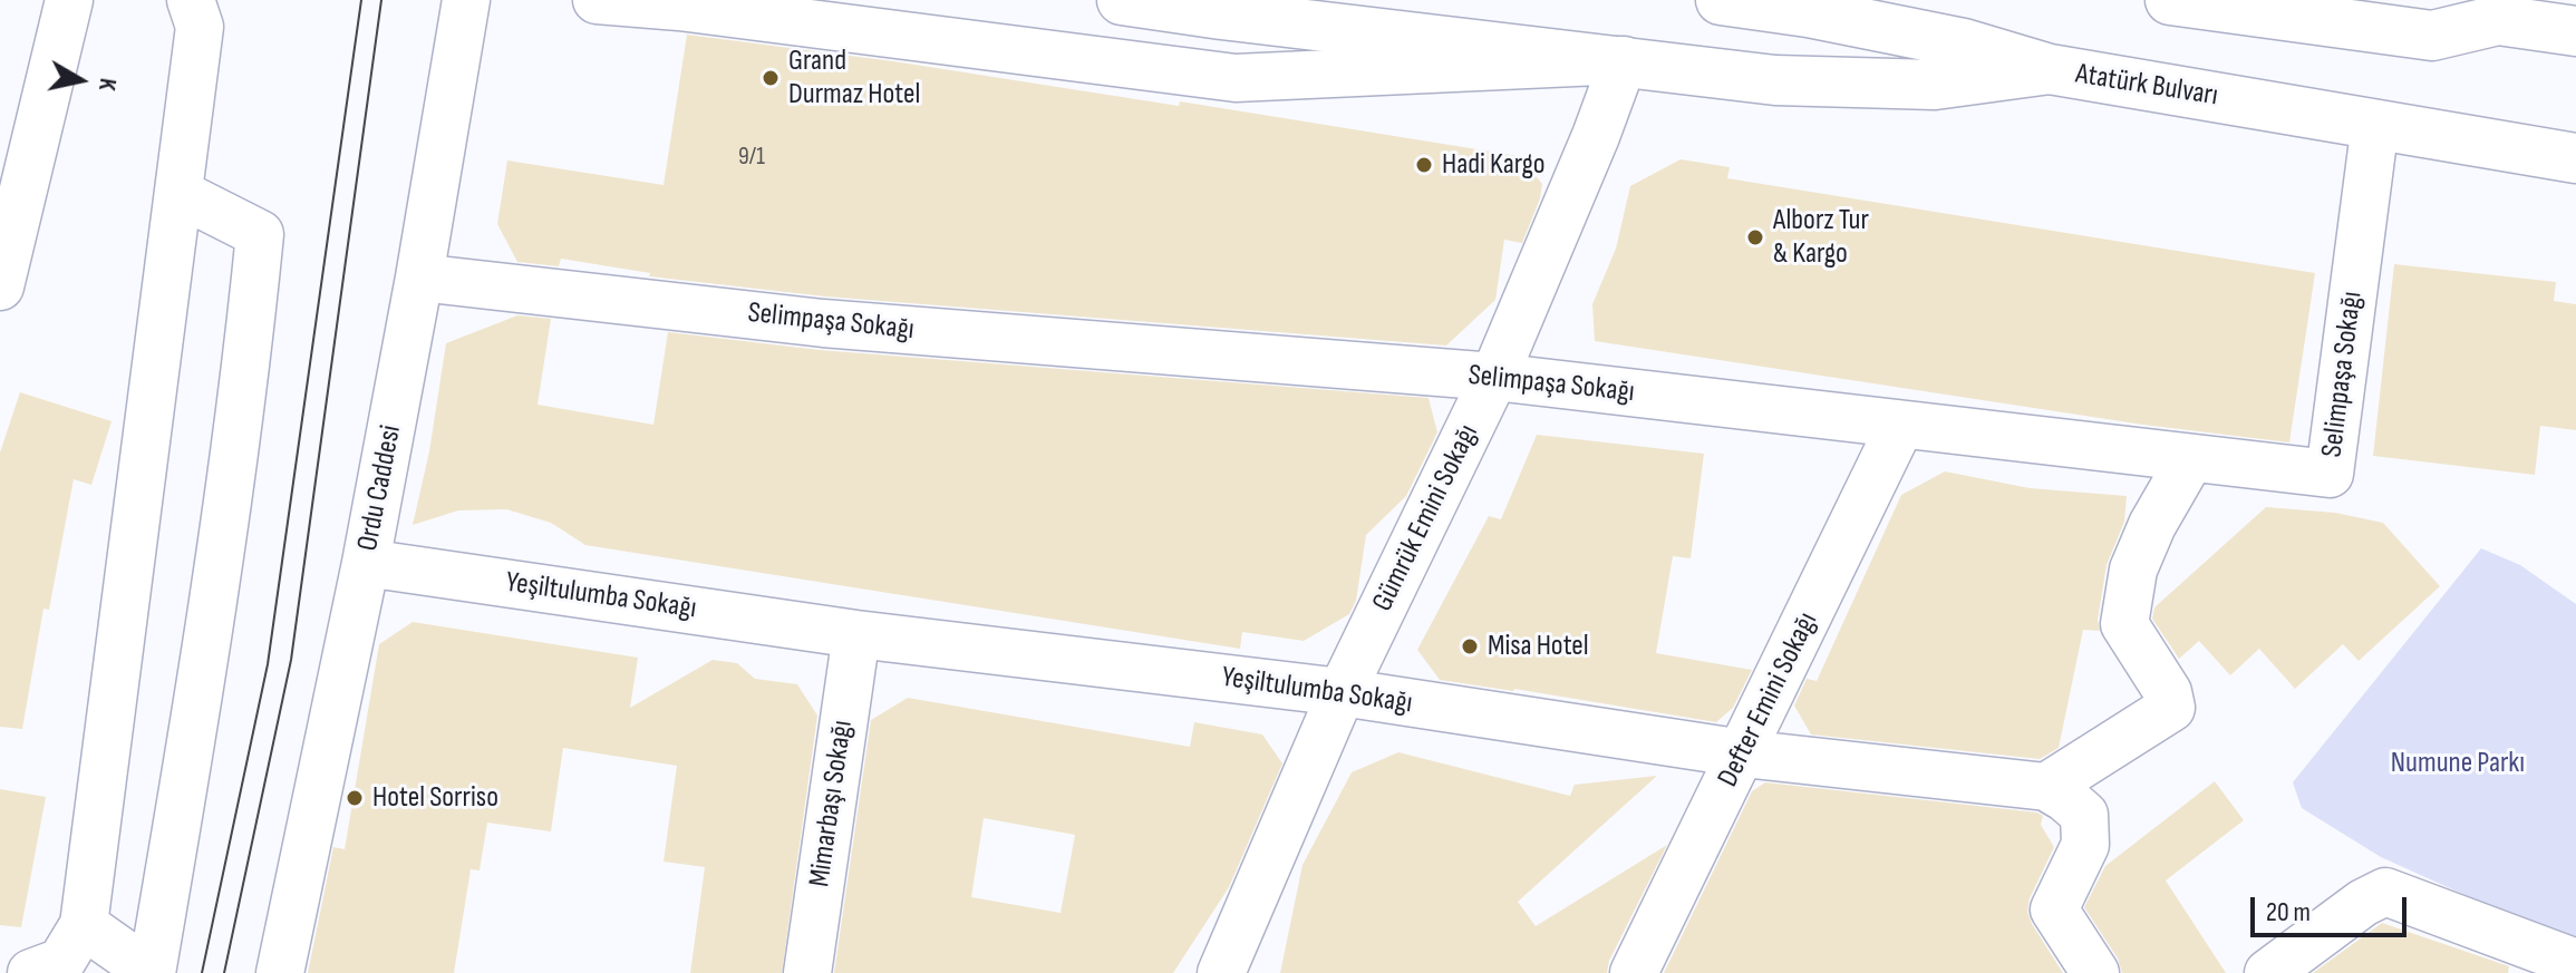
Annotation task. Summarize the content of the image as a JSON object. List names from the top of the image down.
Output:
{
  "streets": {
    "main road": ["Atatürk Bulvarı"],
    "street": [
      "Selimpaşa Sokağı",
      "Ordu Caddesi",
      "Gümrük Emini Sokağı",
      "Yeşiltulumba Sokağı",
      "Defter Emini Sokağı",
      "Mimarbaşı Sokağı"
    ]
  },
  "crossings": [
    ["Atatürk Bulvarı", "Selimpaşa Sokağı"],
    ["Selimpaşa Sokağı", "Ordu Caddesi"],
    ["Selimpaşa Sokağı", "Gümrük Emini Sokağı"],
    ["Selimpaşa Sokağı", "Defter Emini Sokağı"],
    ["Ordu Caddesi", "Yeşiltulumba Sokağı"],
    ["Gümrük Emini Sokağı", "Yeşiltulumba Sokağı"],
    ["Yeşiltulumba Sokağı", "Defter Emini Sokağı"],
    ["Yeşiltulumba Sokağı", "Mimarbaşı Sokağı"]
  ],
  "parks": ["Numune Parkı"],
  "places": [
    "Grand Durmaz Hotel",
    "Hadi Kargo",
    "Alborz Tur & Kargo",
    "Misa Hotel",
    "Hotel Sorriso"
  ],
  "house_numbers": ["9/1"],
  "scale_bar": "20 m",
  "north": "right"
}
